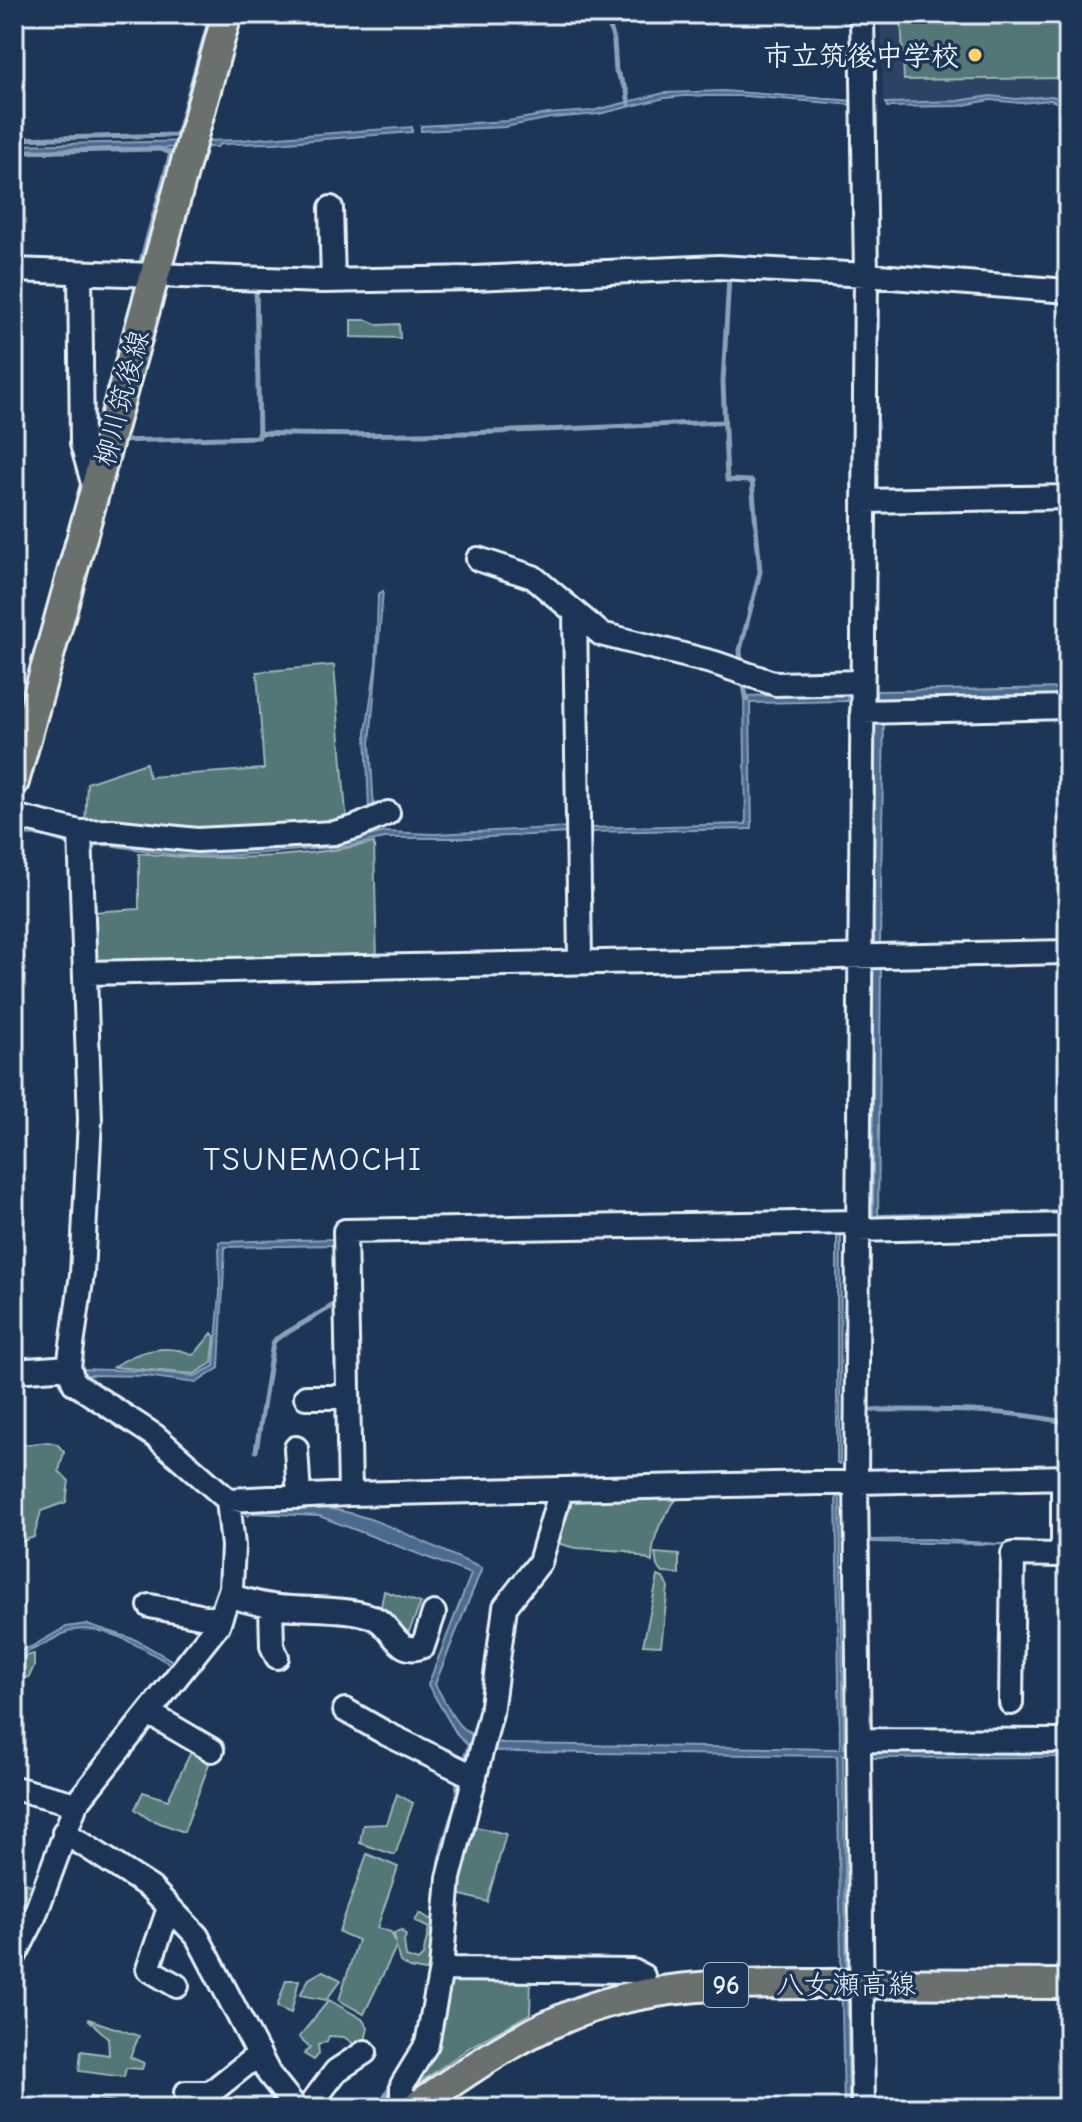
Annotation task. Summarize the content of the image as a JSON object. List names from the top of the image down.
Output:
{
  "streets": {
    "main road": ["柳川筑後線", "八女瀬高線", "96"]
  },
  "districts": ["TSUNEMOCHI"],
  "places": ["市立筑後中学校"]
}
